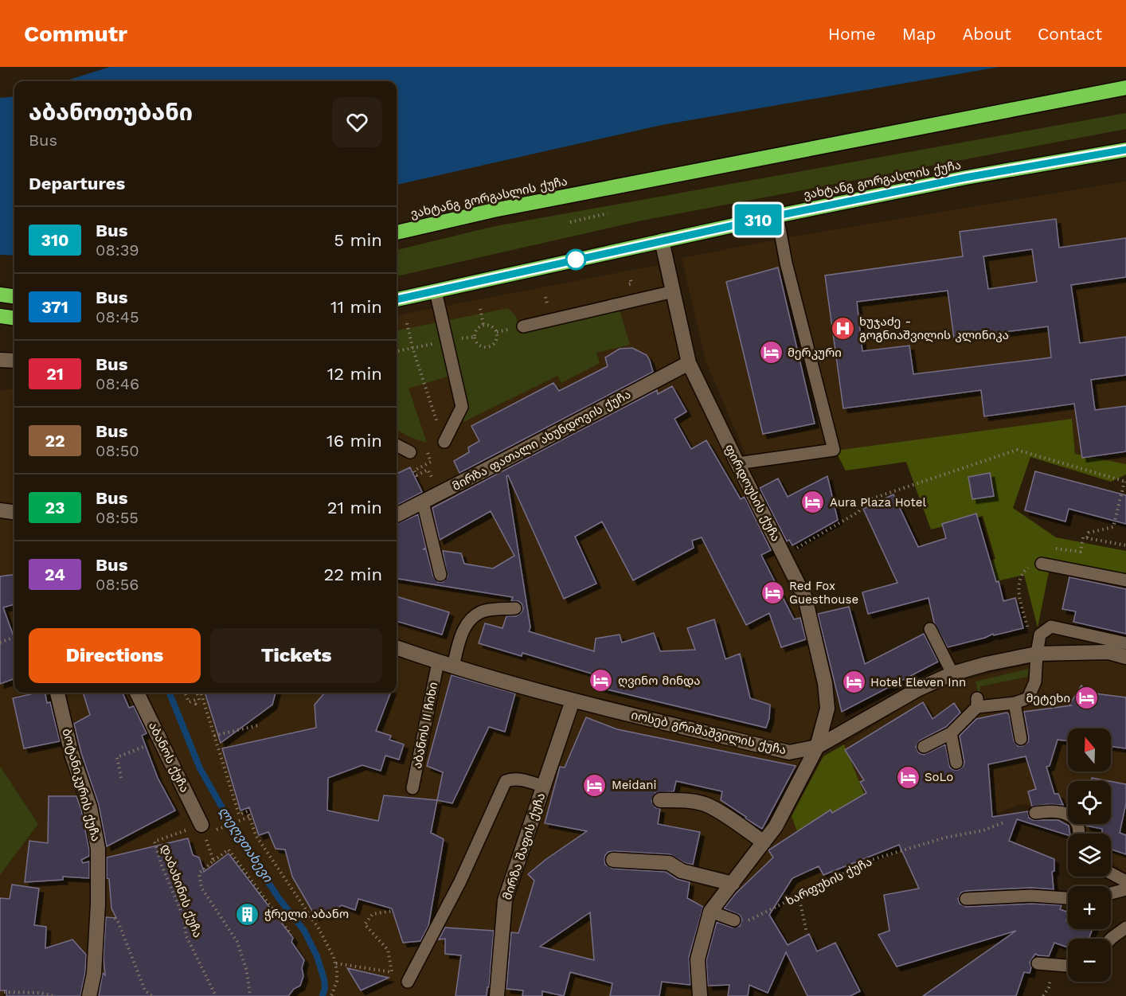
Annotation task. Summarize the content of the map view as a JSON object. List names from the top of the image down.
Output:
{
  "streets": {
    "highway": ["ვახტანგ გორგასლის ქუჩა"],
    "street": [
      "მირზა ფათალი ახუნდოვის ქუჩა",
      "ფირდოუსის ქუჩა",
      "იოსებ გრიშაშვილის ქუჩა",
      "აბანოს ქუჩა",
      "ბოტანიკურის ქუჩა",
      "მირზა შაფის ქუჩა"
    ],
    "lane": ["აბანოს II ჩიხი"],
    "path": ["ხარფუხის ქუჩა", "დაბახინის ქუჩა"]
  },
  "crossings": [
    ["ვახტანგ გორგასლის ქუჩა", "ფირდოუსის ქუჩა"],
    ["მირზა ფათალი ახუნდოვის ქუჩა", "ფირდოუსის ქუჩა"],
    ["ფირდოუსის ქუჩა", "იოსებ გრიშაშვილის ქუჩა"],
    ["აბანოს II ჩიხი", "იოსებ გრიშაშვილის ქუჩა"],
    ["იოსებ გრიშაშვილის ქუჩა", "მირზა შაფის ქუჩა"]
  ],
  "water": ["ლეღვთახევი"],
  "places": {
    "hospital": ["ხუჯაძე - გოგნიაშვილის კლინიკა"],
    "hotel": [
      "მერკური",
      "Aura Plaza Hotel",
      "Red Fox Guesthouse",
      "ღვინო მინდა",
      "Hotel Eleven Inn",
      "მეტეხი",
      "SoLo",
      "Meidani"
    ],
    "building": ["ჭრელი აბანო"]
  },
  "lines": ["bus line 310"],
  "north": "top",
  "page": {
    "header": "Commutr",
    "nav": [
      "Home",
      "Map",
      "About",
      "Contact"
    ],
    "on_map": "310",
    "heading": [
      ["აბანოთუბანი", "Bus"],
      "Departures"
    ],
    "list": [
      {
        "mark": "310",
        "name": "Bus",
        "note": "08:39",
        "value": "5 min"
      },
      {
        "mark": "371",
        "name": "Bus",
        "note": "08:45",
        "value": "11 min"
      },
      {
        "mark": "21",
        "name": "Bus",
        "note": "08:46",
        "value": "12 min"
      },
      {
        "mark": "22",
        "name": "Bus",
        "note": "08:50",
        "value": "16 min"
      },
      {
        "mark": "23",
        "name": "Bus",
        "note": "08:55",
        "value": "21 min"
      },
      {
        "mark": "24",
        "name": "Bus",
        "note": "08:56",
        "value": "22 min"
      }
    ],
    "buttons": ["Directions", "Tickets"],
    "map_buttons": ["+", "−"]
  }
}
